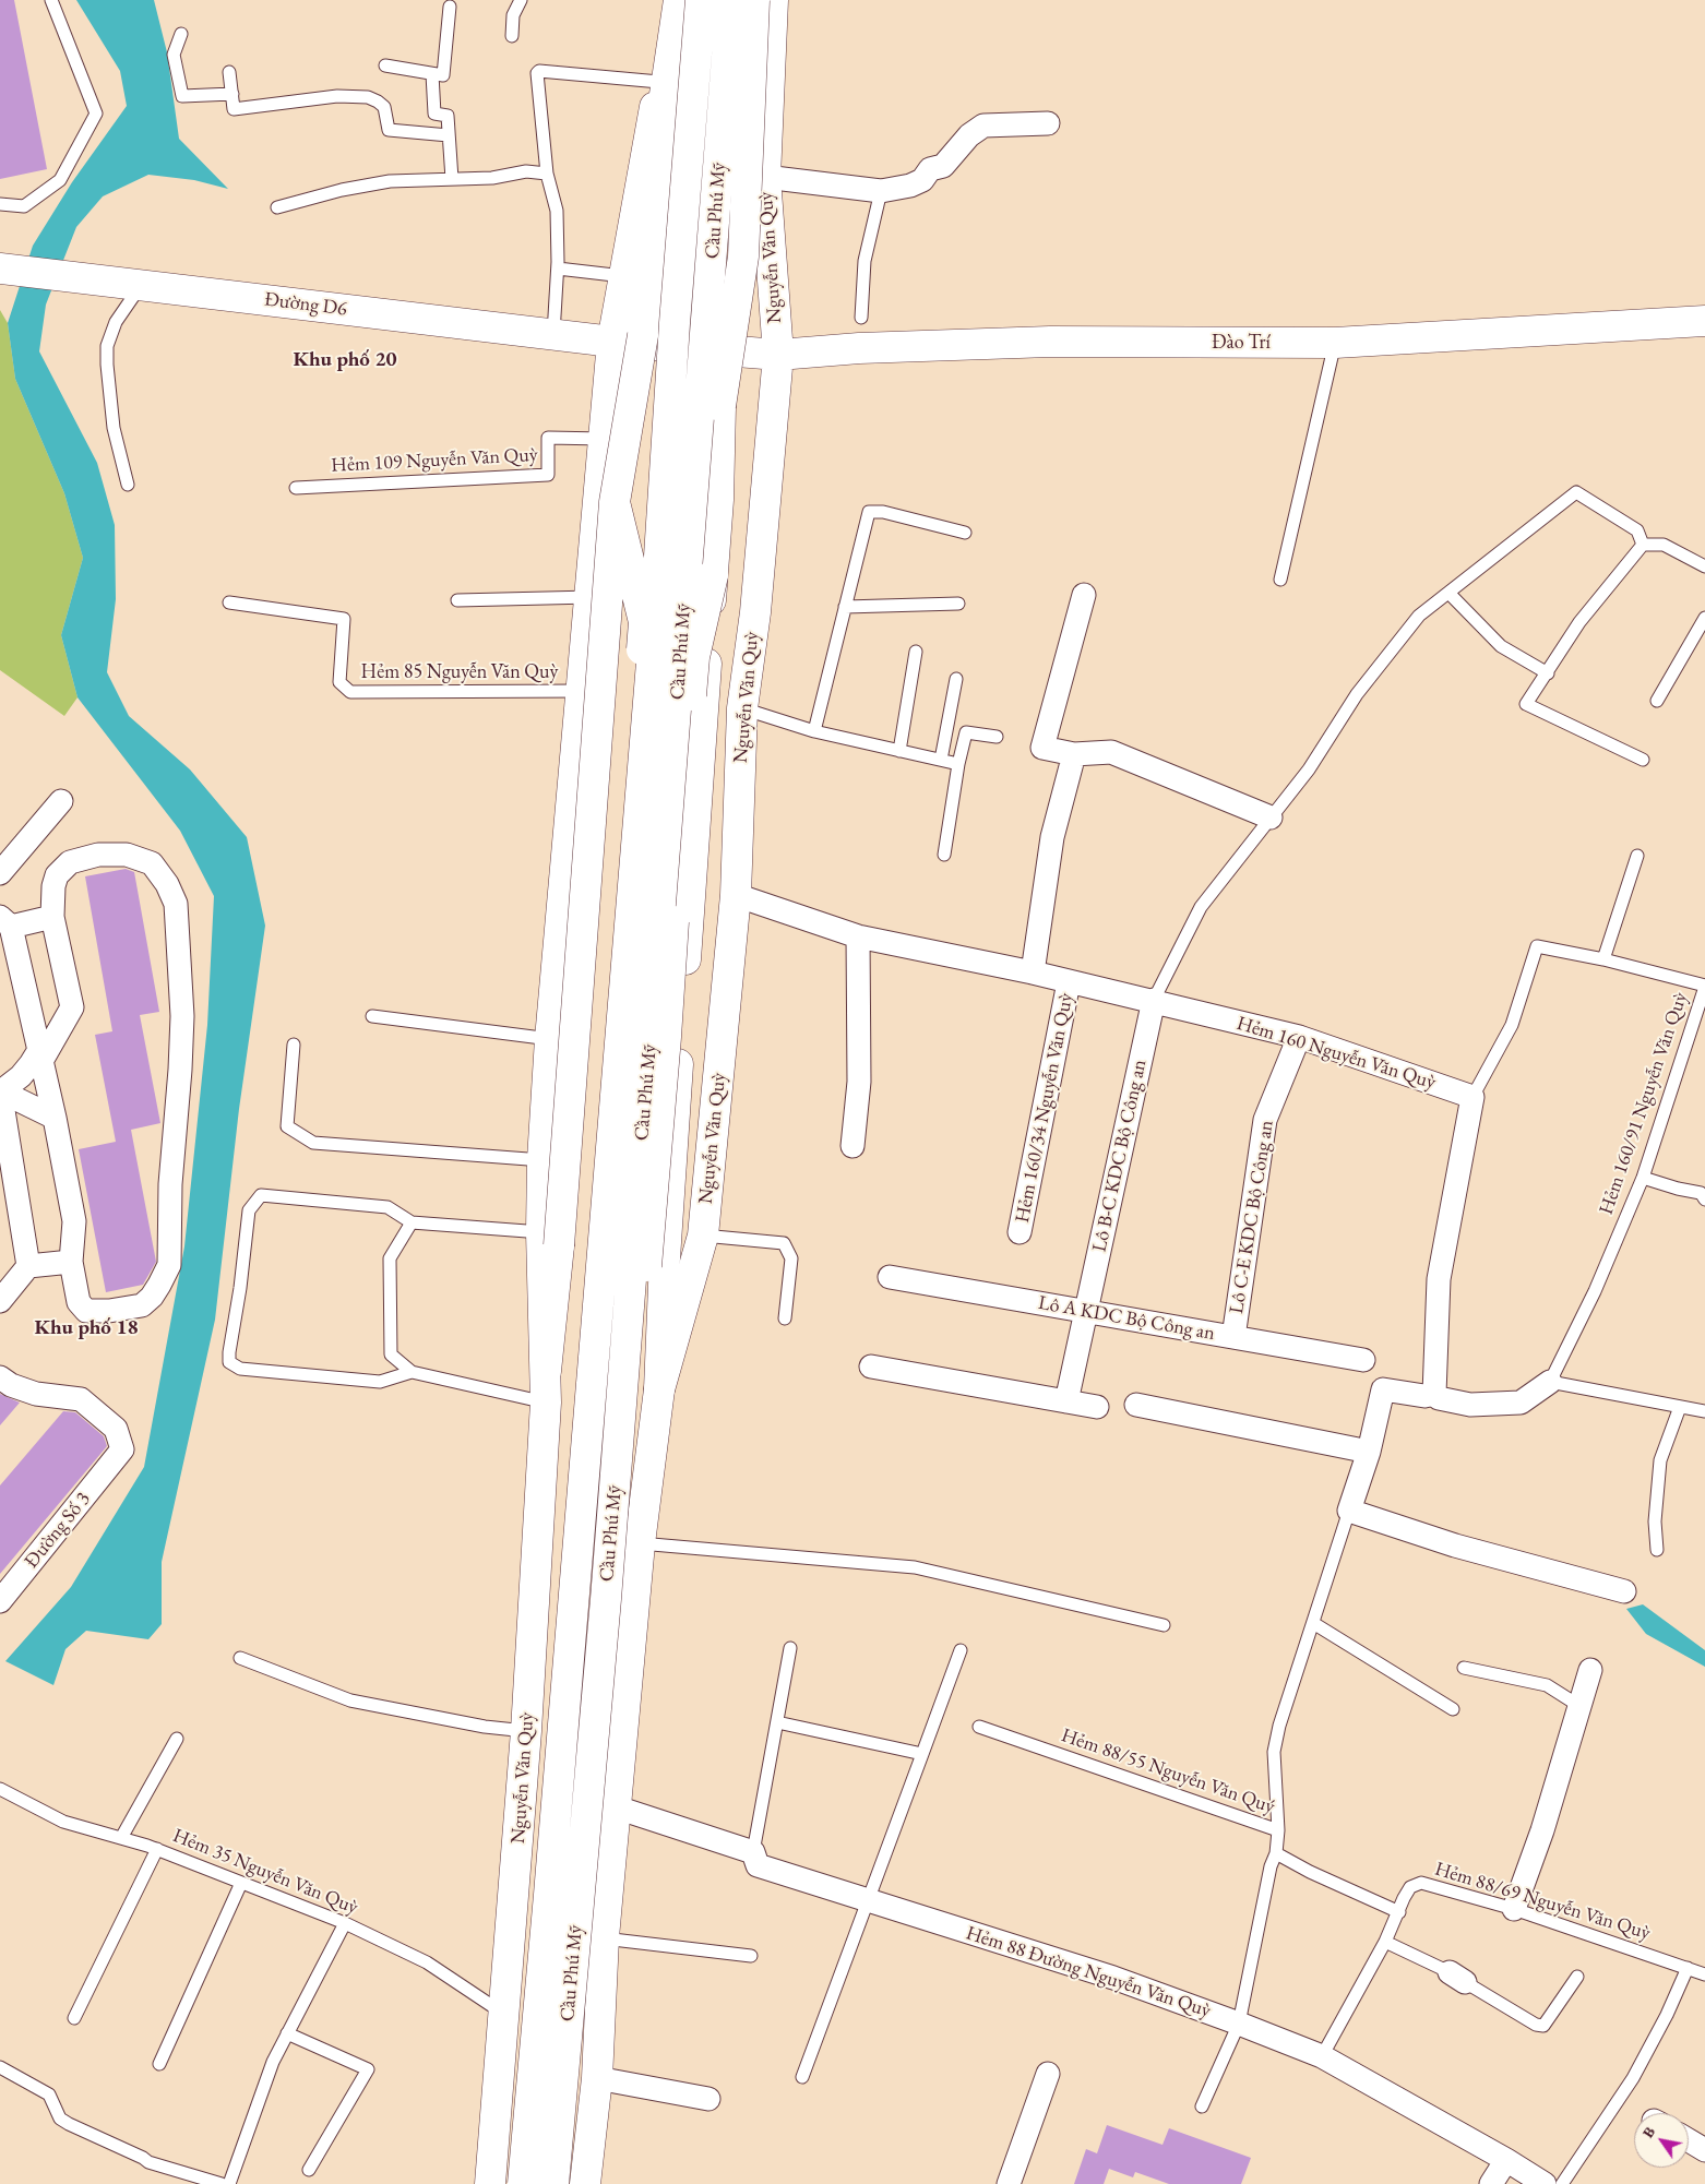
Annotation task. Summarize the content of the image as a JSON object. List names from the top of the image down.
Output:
{
  "streets": {
    "main road": [
      "Cầu Phú Mỹ",
      "Nguyễn Văn Quỳ",
      "Đường D6",
      "Đào Trí"
    ],
    "street": [
      "Hẻm 160 Nguyễn Văn Quỳ",
      "Hẻm 160/34 Nguyễn Văn Quỳ",
      "Lô B-C KDC Bộ Công an",
      "Lô C-E KDC Bộ Công an",
      "Lô A KDC Bộ Công an",
      "Đường Số 3",
      "Hẻm 88 Đường Nguyễn Văn Quỳ"
    ],
    "lane": [
      "Hẻm 109 Nguyễn Văn Quỳ",
      "Hẻm 85 Nguyễn Văn Quỳ",
      "Hẻm 160/91 Nguyễn Văn Quỳ",
      "Hẻm 88/55 Nguyễn Văn Quý",
      "Hẻm 35 Nguyễn Văn Quỳ",
      "Hẻm 88/69 Nguyễn Văn Quỳ"
    ]
  },
  "crossings": [
    ["Cầu Phú Mỹ", "Nguyễn Văn Quỳ"],
    ["Nguyễn Văn Quỳ", "Đường D6"],
    ["Nguyễn Văn Quỳ", "Đào Trí"],
    ["Nguyễn Văn Quỳ", "Hẻm 109 Nguyễn Văn Quỳ"],
    ["Nguyễn Văn Quỳ", "Hẻm 85 Nguyễn Văn Quỳ"],
    ["Nguyễn Văn Quỳ", "Hẻm 160 Nguyễn Văn Quỳ"],
    ["Nguyễn Văn Quỳ", "Hẻm 35 Nguyễn Văn Quỳ"],
    ["Nguyễn Văn Quỳ", "Hẻm 88 Đường Nguyễn Văn Quỳ"],
    ["Đường D6", "Đào Trí"],
    ["Hẻm 160 Nguyễn Văn Quỳ", "Hẻm 160/34 Nguyễn Văn Quỳ"],
    ["Hẻm 160 Nguyễn Văn Quỳ", "Lô B-C KDC Bộ Công an"],
    ["Hẻm 160 Nguyễn Văn Quỳ", "Lô C-E KDC Bộ Công an"],
    ["Lô B-C KDC Bộ Công an", "Lô A KDC Bộ Công an"],
    ["Lô C-E KDC Bộ Công an", "Lô A KDC Bộ Công an"],
    ["Hẻm 88/69 Nguyễn Văn Quỳ", "Hẻm 88 Đường Nguyễn Văn Quỳ"]
  ],
  "districts": ["Khu phố 20", "Khu phố 18"],
  "north": "top left"
}
